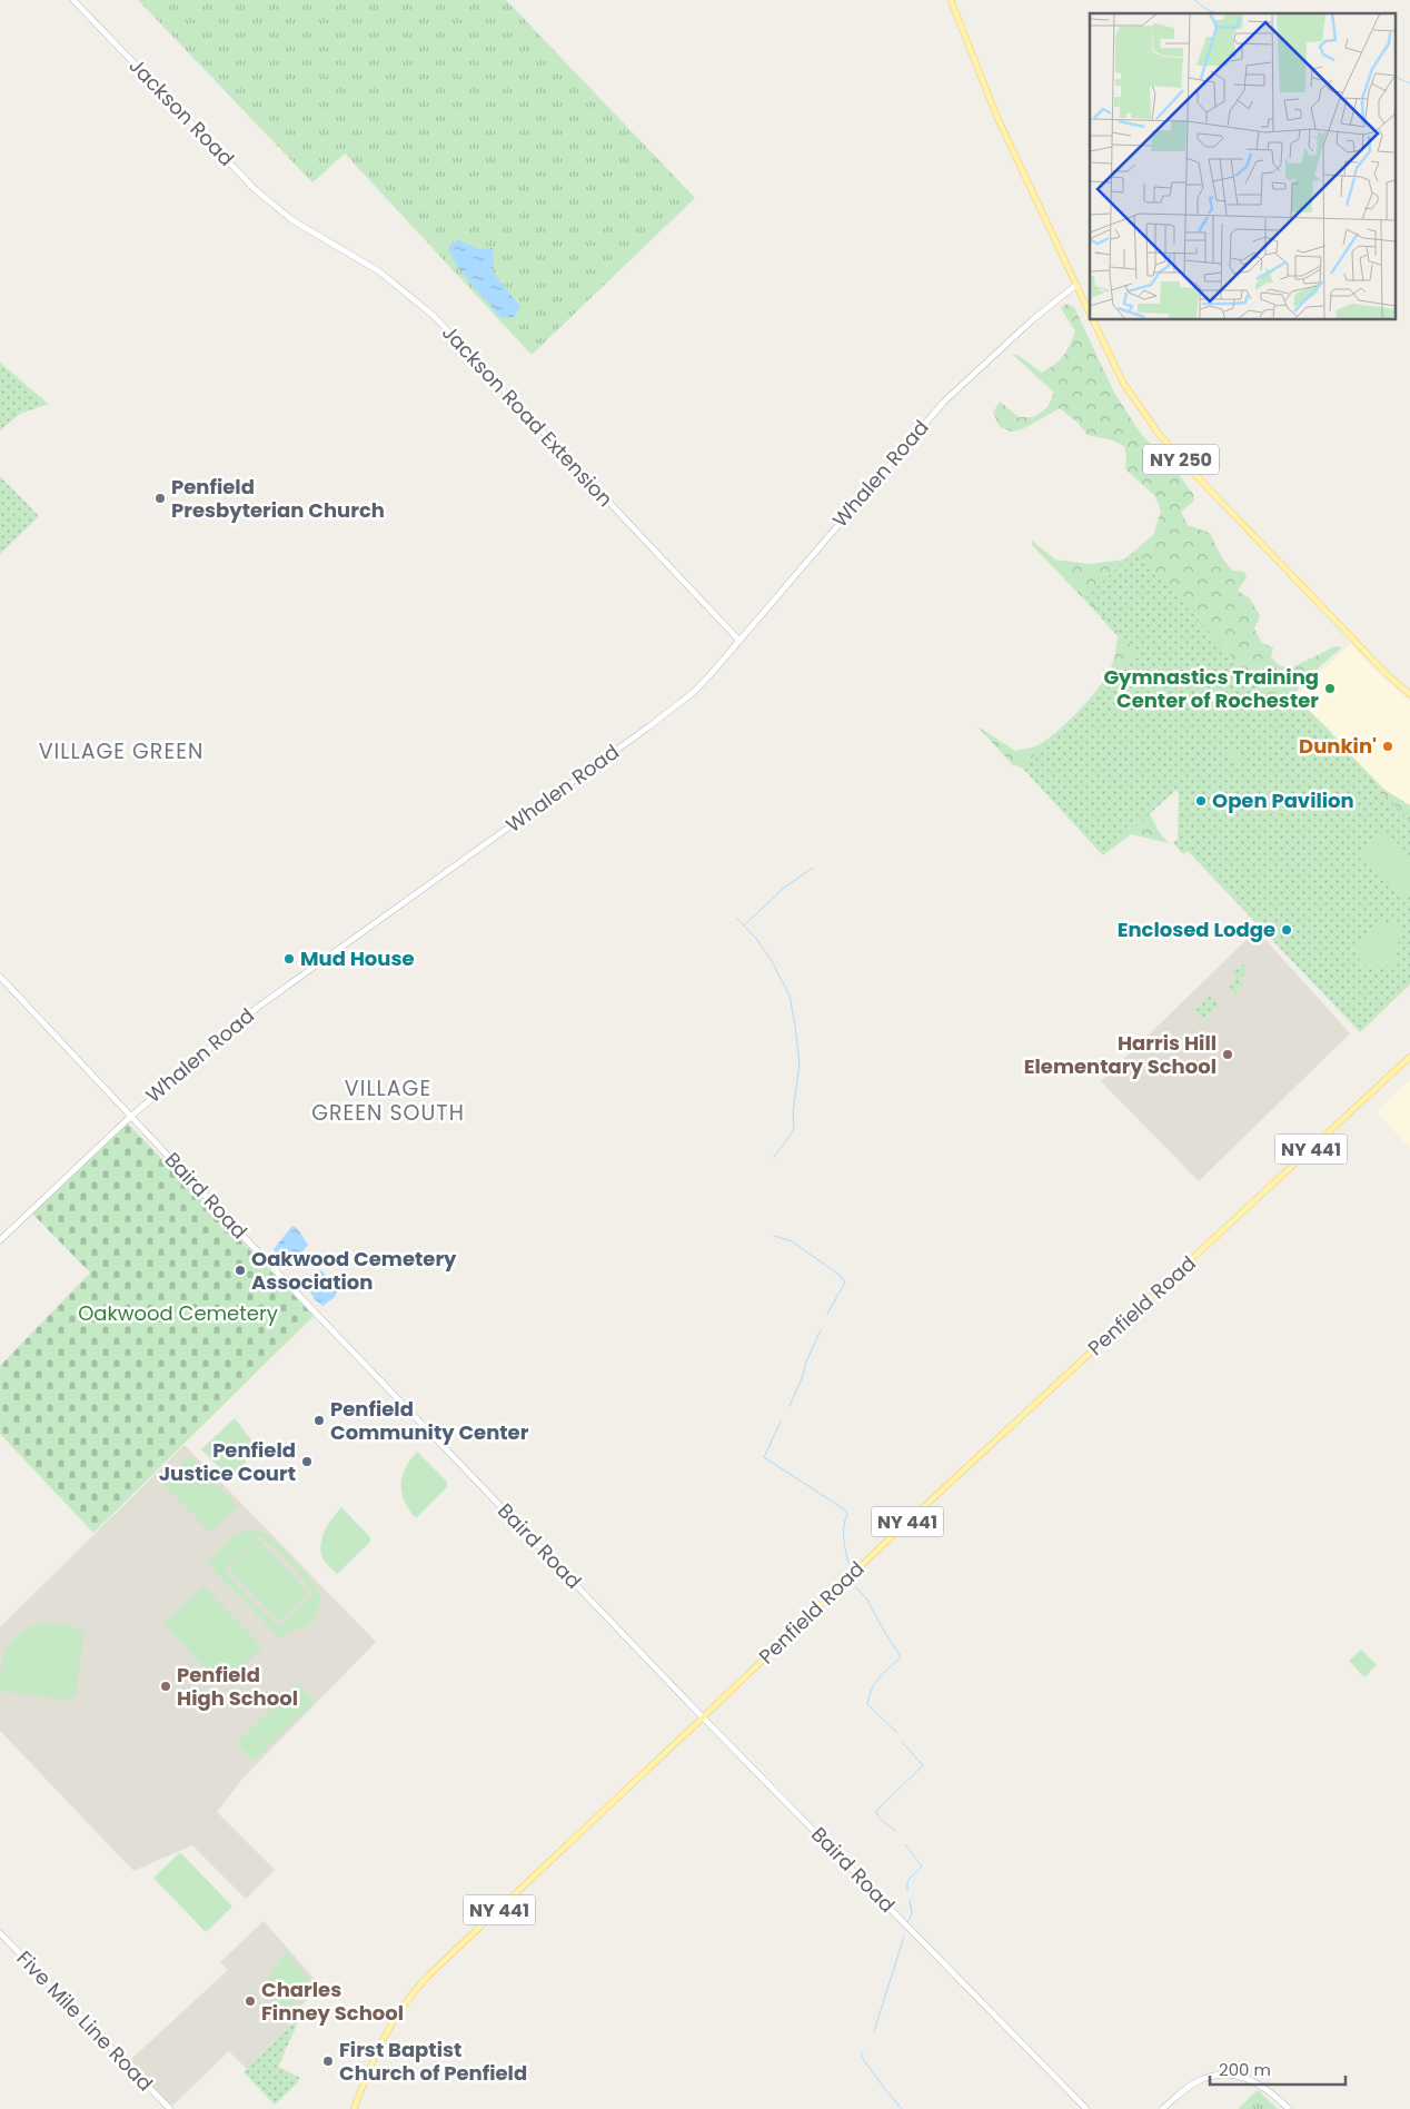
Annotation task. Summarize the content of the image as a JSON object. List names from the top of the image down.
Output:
{
  "streets": {
    "main road": ["NY 250", "NY 441", "Penfield Road"],
    "street": [
      "Jackson Road",
      "Jackson Road Extension",
      "Whalen Road",
      "Baird Road",
      "Five Mile Line Road"
    ]
  },
  "crossings": [
    ["Jackson Road", "Jackson Road Extension"],
    ["Jackson Road Extension", "Whalen Road"],
    ["NY 250", "Whalen Road"],
    ["Whalen Road", "Baird Road"],
    ["Baird Road", "Penfield Road"]
  ],
  "districts": ["VILLAGE GREEN", "VILLAGE GREEN SOUTH"],
  "parks": ["Oakwood Cemetery"],
  "places": [
    "Penfield Presbyterian Church",
    "Gymnastics Training Center of Rochester",
    "Dunkin'",
    "Open Pavilion",
    "Enclosed Lodge",
    "Mud House",
    "Harris Hill Elementary School",
    "Oakwood Cemetery Association",
    "Penfield Community Center",
    "Penfield Justice Court",
    "Penfield High School",
    "Charles Finney School",
    "First Baptist Church of Penfield"
  ],
  "scale_bar": "200 m"
}
